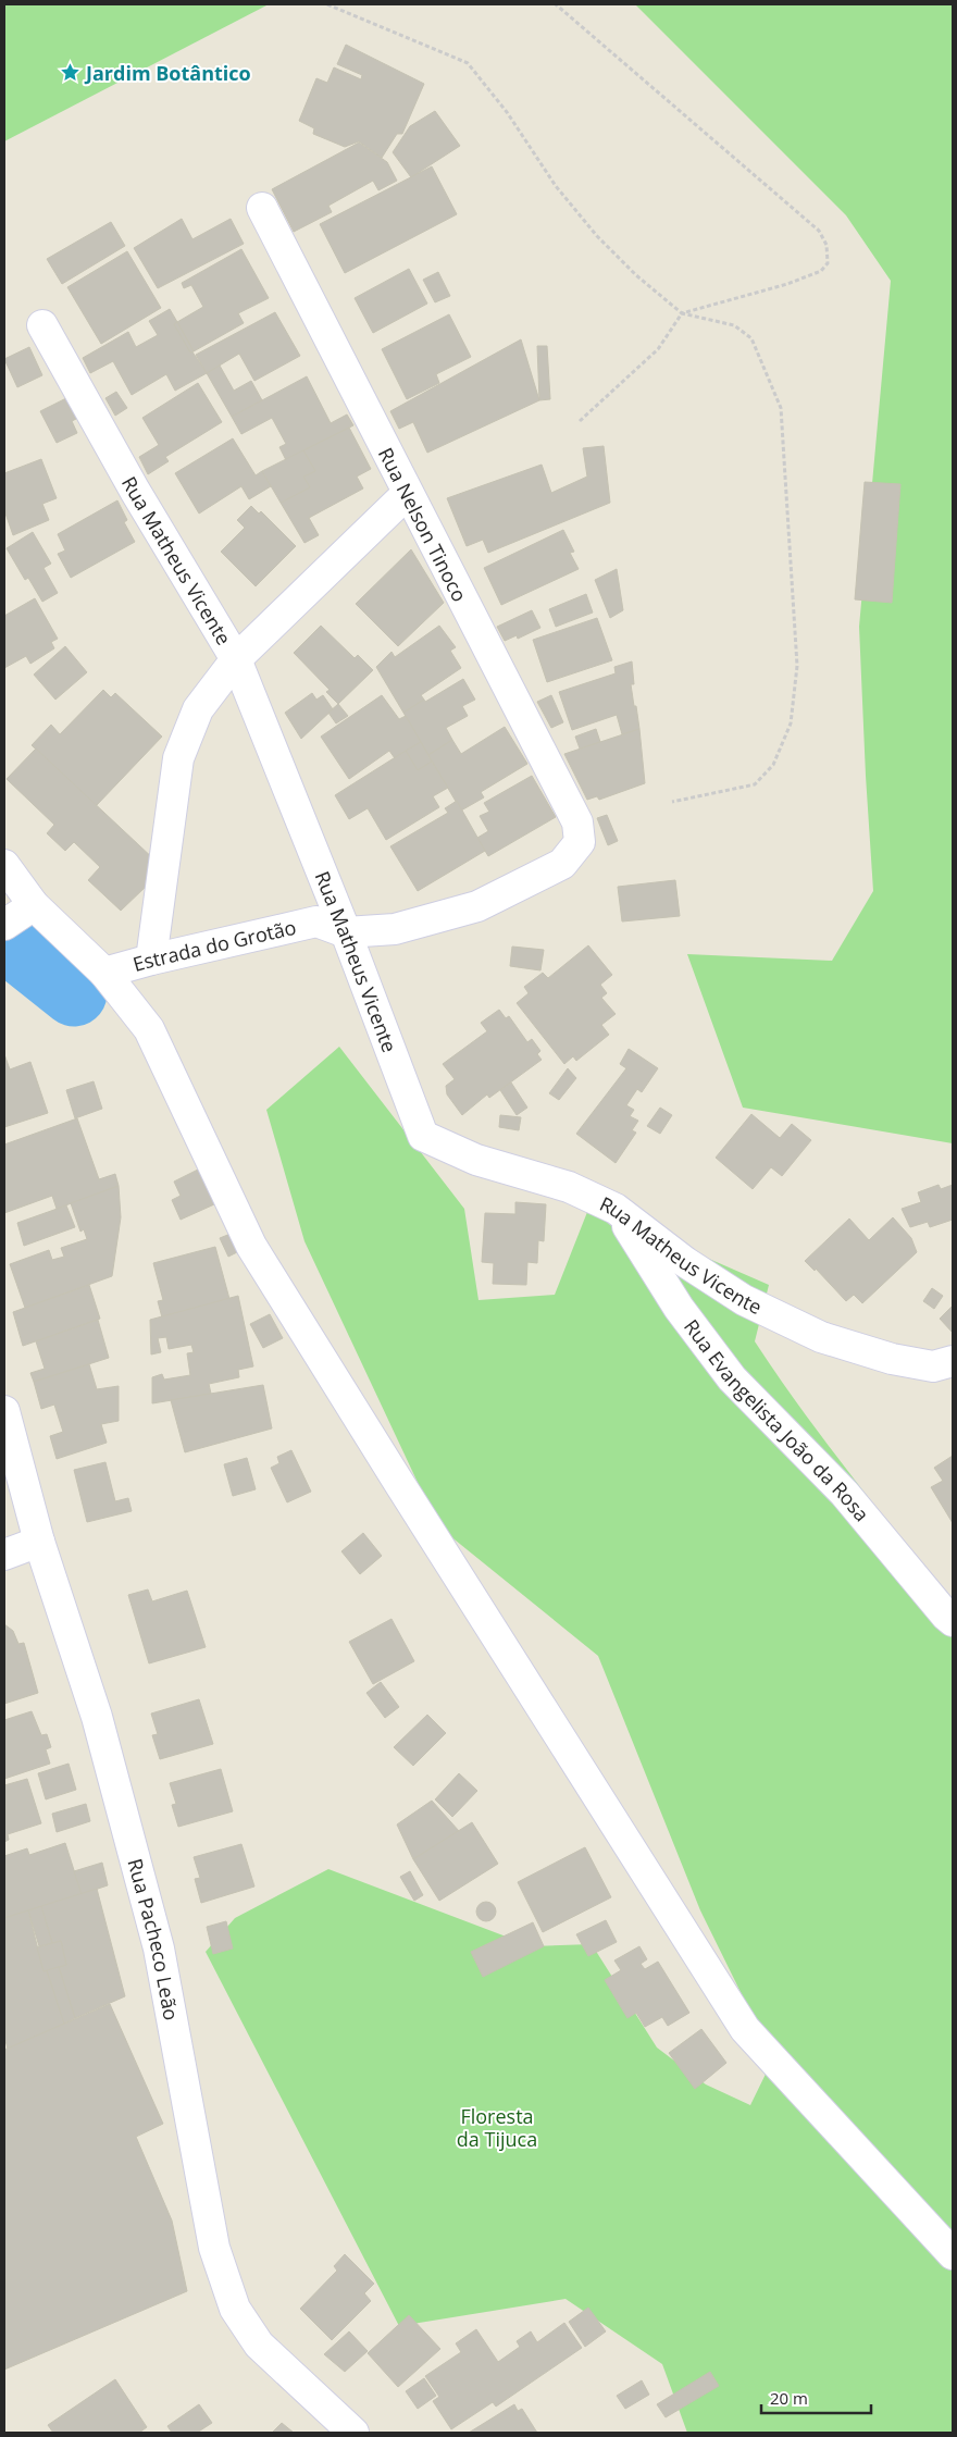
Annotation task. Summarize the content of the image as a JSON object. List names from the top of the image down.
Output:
{
  "streets": {
    "street": [
      "Rua Nelson Tinoco",
      "Rua Matheus Vicente",
      "Estrada do Grotão",
      "Rua Evangelista João da Rosa",
      "Rua Pacheco Leão"
    ]
  },
  "crossings": [
    ["Rua Nelson Tinoco", "Estrada do Grotão"],
    ["Rua Matheus Vicente", "Estrada do Grotão"],
    ["Rua Matheus Vicente", "Rua Evangelista João da Rosa"]
  ],
  "parks": ["Floresta da Tijuca"],
  "places": {
    "place": ["Jardim Botântico"]
  },
  "scale_bar": "20 m"
}
